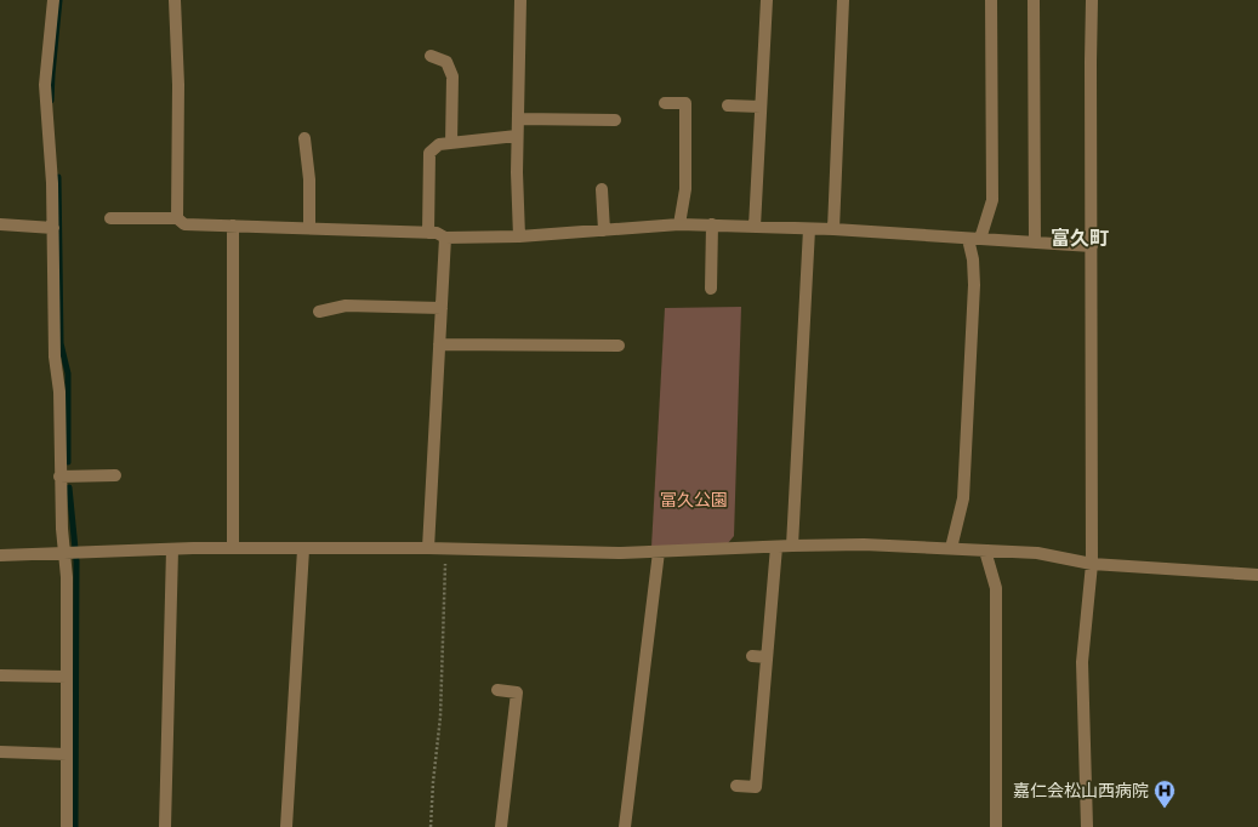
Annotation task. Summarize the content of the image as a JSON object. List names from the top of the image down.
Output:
{
  "districts": ["富久町"],
  "parks": ["冨久公園"],
  "places": {
    "hospital": ["嘉仁会松山西病院"]
  }
}
